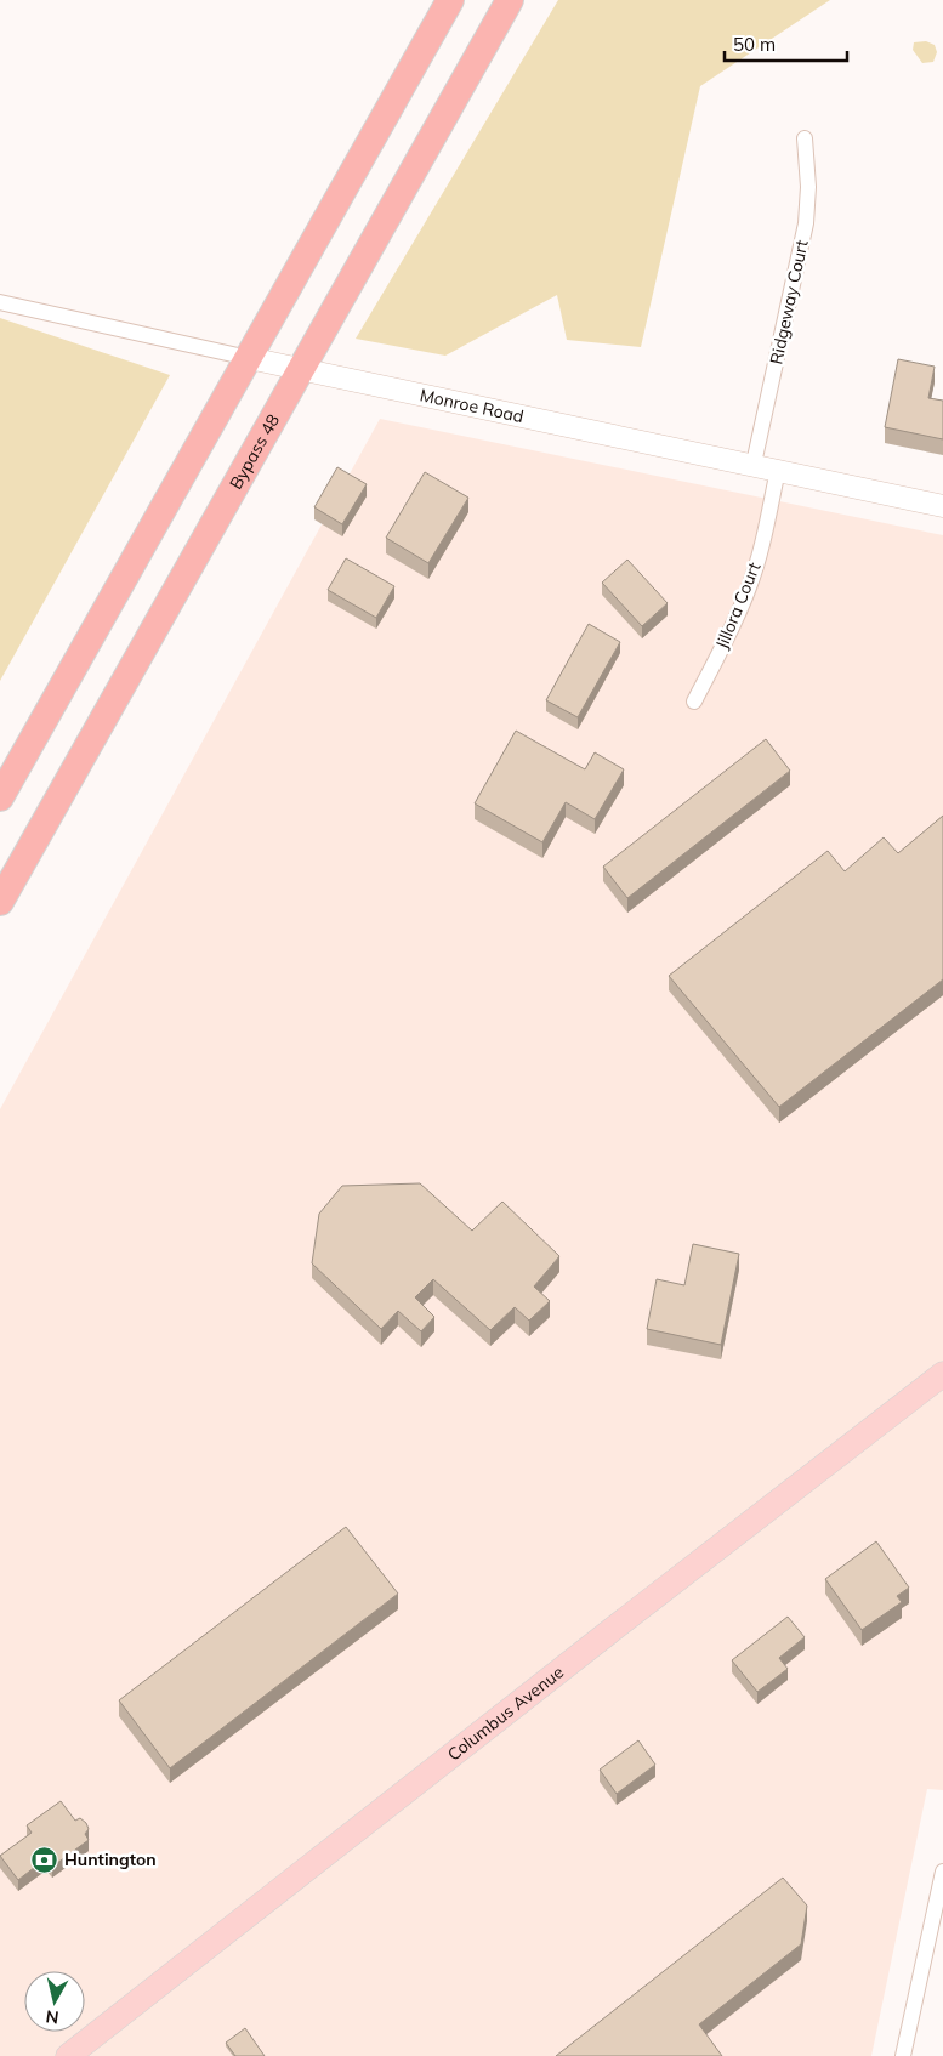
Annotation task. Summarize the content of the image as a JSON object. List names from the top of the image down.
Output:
{
  "streets": {
    "highway": ["Bypass 48"],
    "main road": ["Columbus Avenue"],
    "street": ["Ridgeway Court", "Monroe Road", "Jillora Court"]
  },
  "crossings": [
    ["Ridgeway Court", "Monroe Road"],
    ["Monroe Road", "Bypass 48"],
    ["Monroe Road", "Jillora Court"]
  ],
  "places": {
    "bank": ["Huntington"]
  },
  "scale_bar": "50 m",
  "north": "bottom"
}
